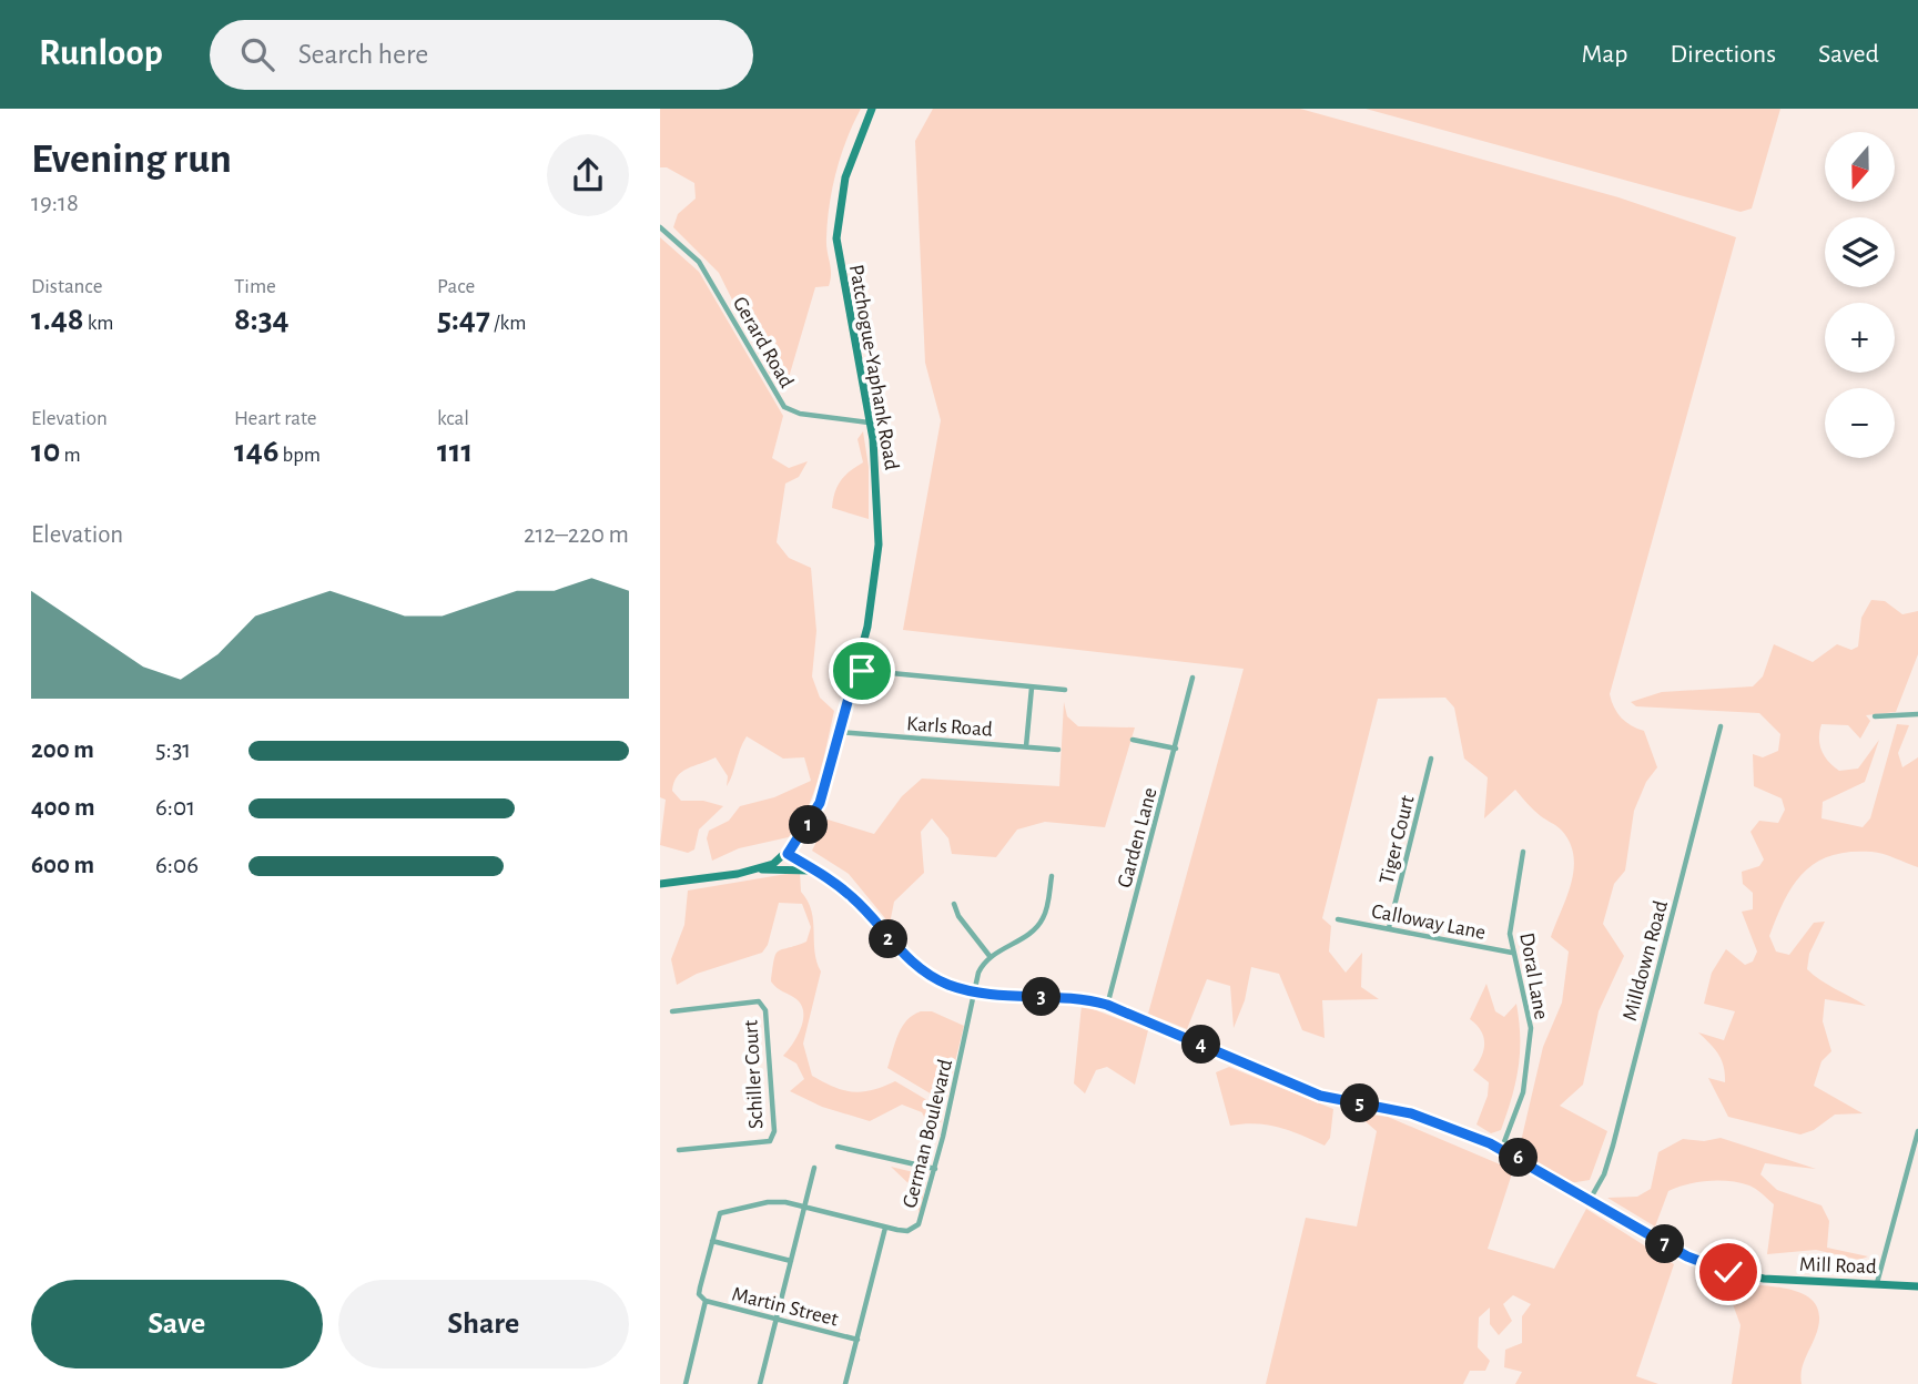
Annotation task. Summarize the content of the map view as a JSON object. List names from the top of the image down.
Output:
{
  "streets": {
    "main road": ["Patchogue-Yaphank Road", "Mill Road"],
    "street": [
      "Gerard Road",
      "Karls Road",
      "Garden Lane",
      "Tiger Court",
      "Calloway Lane",
      "Milldown Road",
      "Doral Lane",
      "Schiller Court",
      "German Boulevard",
      "Martin Street"
    ]
  },
  "crossings": [
    ["Gerard Road", "Patchogue-Yaphank Road"],
    ["Patchogue-Yaphank Road", "Karls Road"],
    ["Patchogue-Yaphank Road", "Mill Road"],
    ["Garden Lane", "Mill Road"],
    ["Tiger Court", "Calloway Lane"],
    ["Calloway Lane", "Doral Lane"],
    ["Milldown Road", "Mill Road"],
    ["Doral Lane", "Mill Road"],
    ["German Boulevard", "Mill Road"],
    ["German Boulevard", "Martin Street"]
  ],
  "north": "bottom",
  "page": {
    "header": "Runloop",
    "search": "Search here",
    "nav": ["Map", "Directions", "Saved"],
    "heading": ["Evening run", "19:18"],
    "map_buttons": ["+", "−"],
    "stats": [
      ["Distance", "1.48 km"],
      ["Time", "8:34"],
      ["Pace", "5:47 /km"],
      ["Elevation", "10 m"],
      ["Heart rate", "146 bpm"],
      ["kcal", "111"]
    ],
    "chart": ["Elevation", "212–220 m"],
    "list": [
      {
        "name": "200 m",
        "note": "5:31"
      },
      {
        "name": "400 m",
        "note": "6:01"
      },
      {
        "name": "600 m",
        "note": "6:06"
      }
    ],
    "pins": [
      "1",
      "2",
      "3",
      "4",
      "5",
      "6",
      "7"
    ],
    "buttons": ["Save", "Share"]
  }
}
